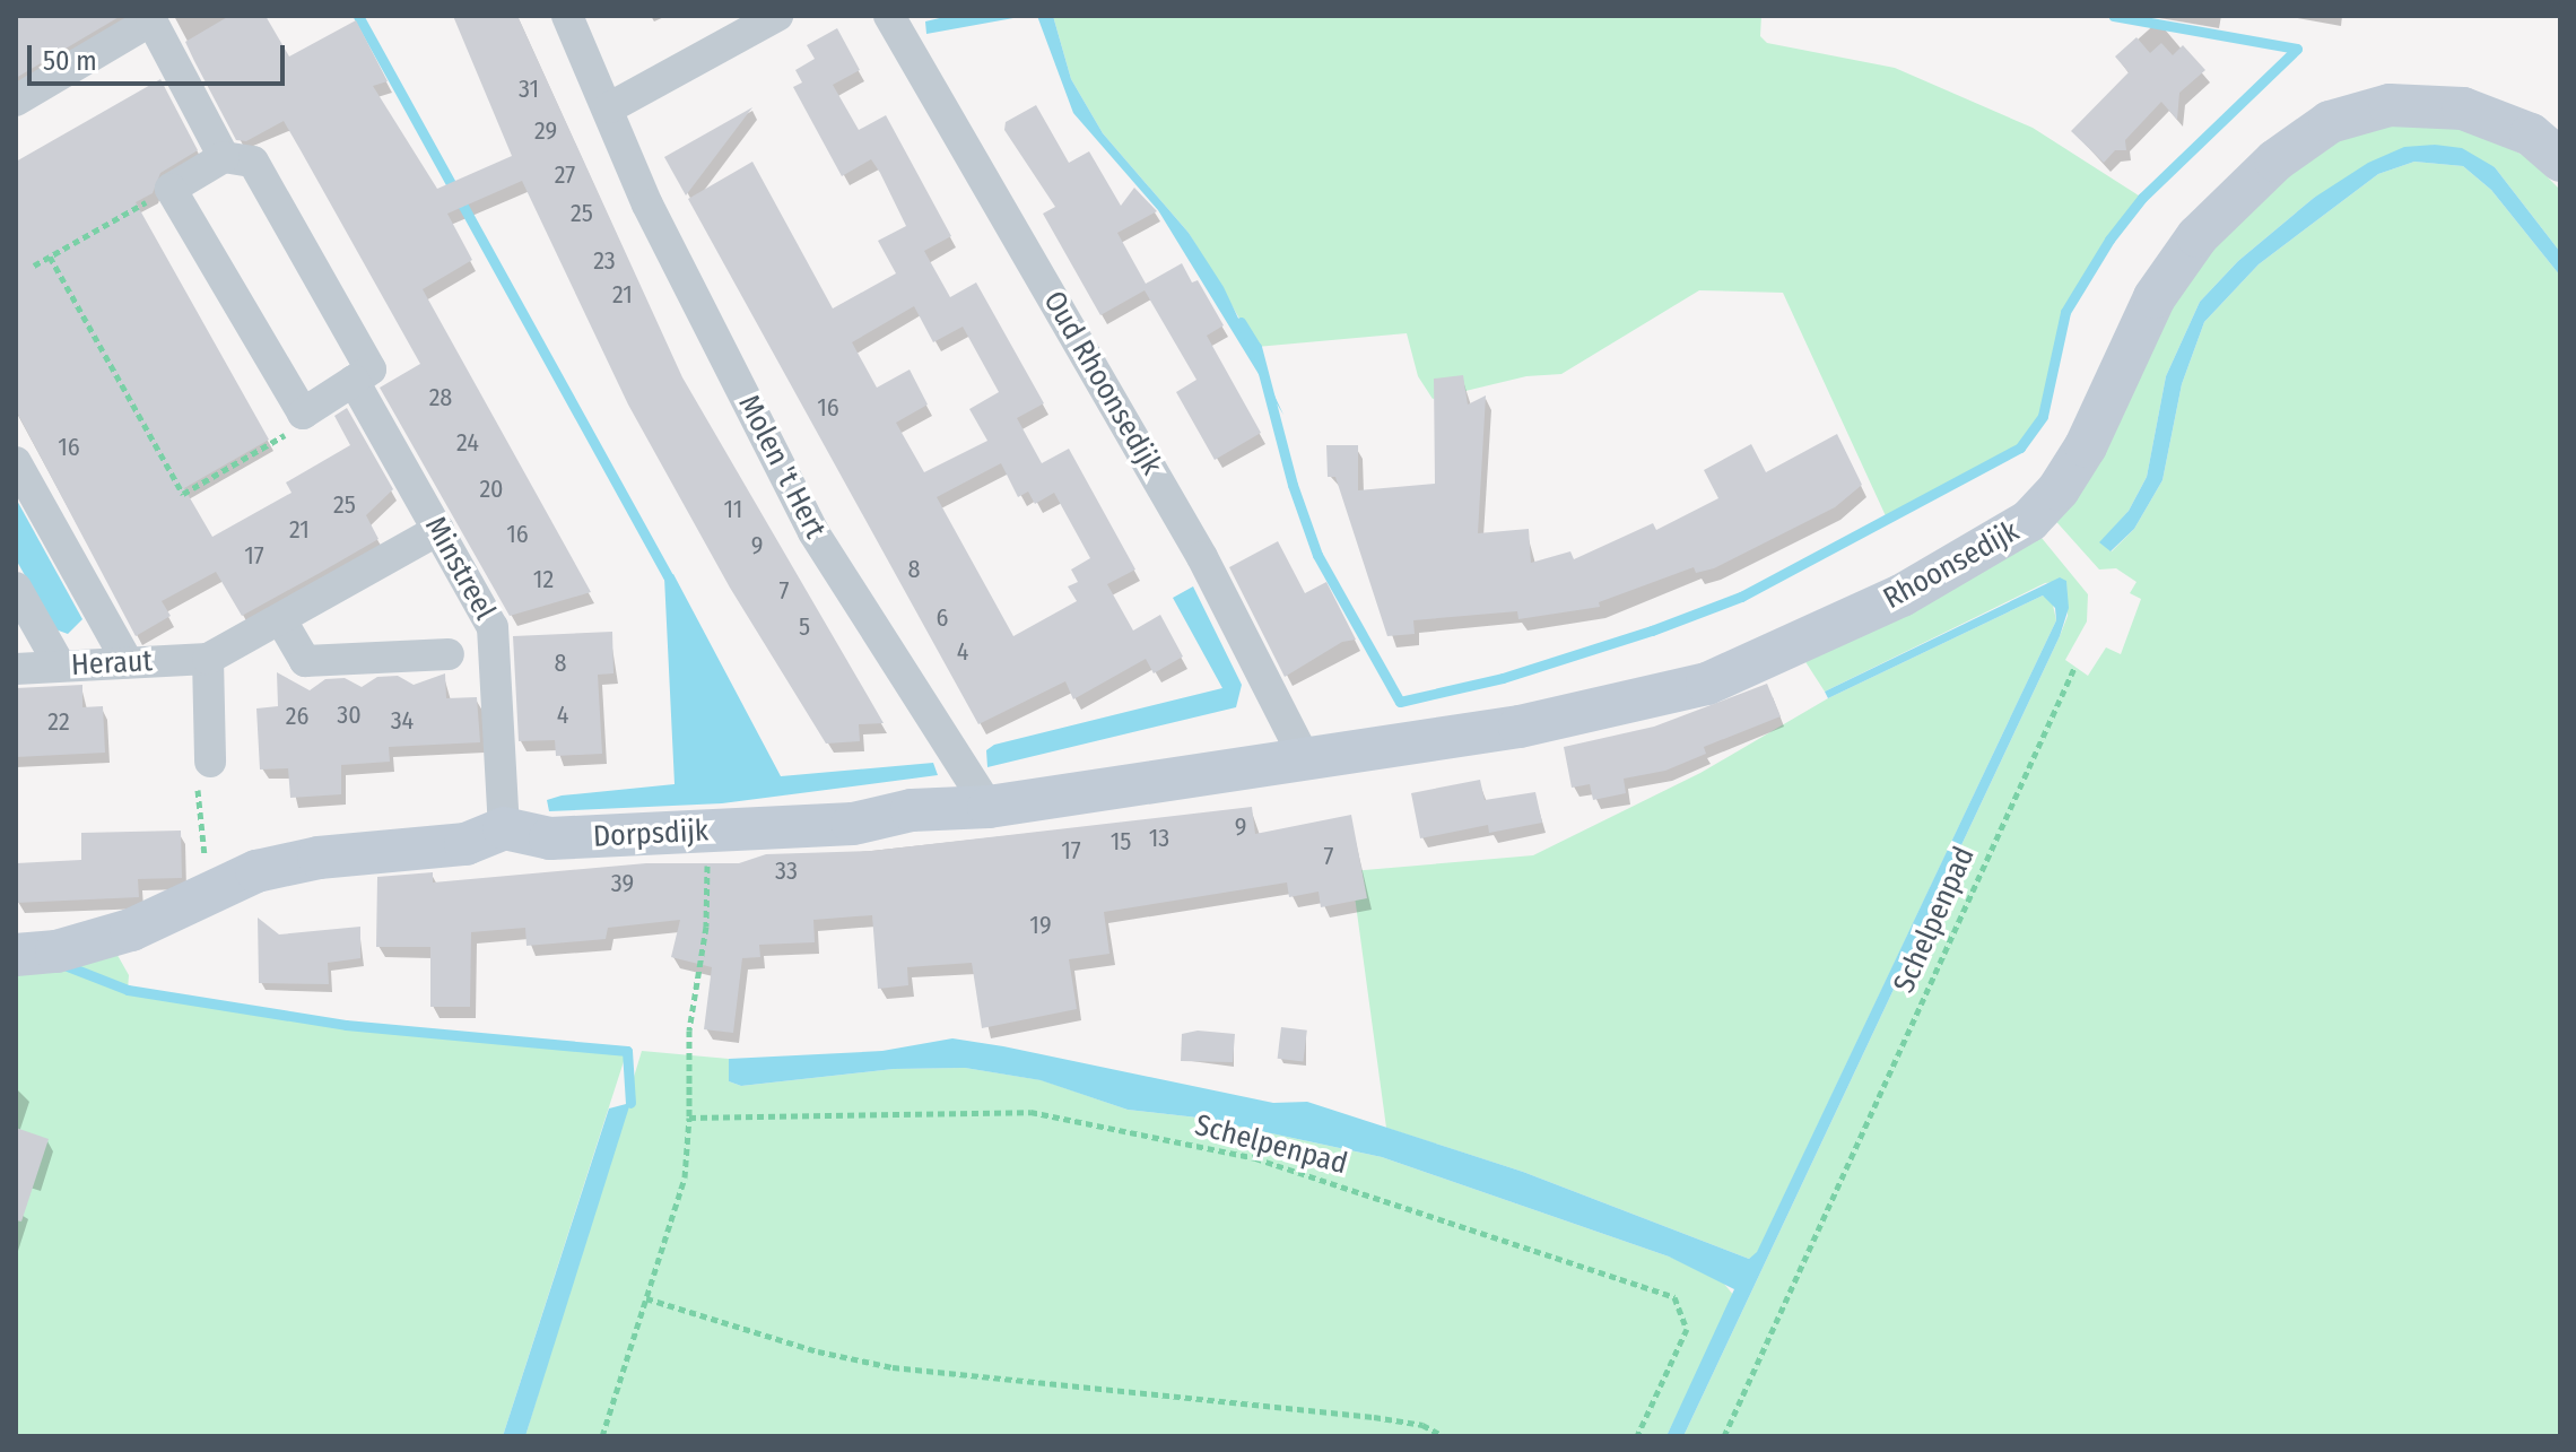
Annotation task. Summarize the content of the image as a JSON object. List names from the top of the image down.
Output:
{
  "streets": {
    "street": [
      "Oud Rhoonsedijk",
      "Molen 't Hert",
      "Rhoonsedijk",
      "Minstreel",
      "Heraut",
      "Dorpsdijk"
    ],
    "path": ["Schelpenpad"]
  },
  "crossings": [
    ["Oud Rhoonsedijk", "Rhoonsedijk"],
    ["Oud Rhoonsedijk", "Dorpsdijk"],
    ["Molen 't Hert", "Dorpsdijk"],
    ["Rhoonsedijk", "Dorpsdijk"],
    ["Minstreel", "Heraut"],
    ["Minstreel", "Dorpsdijk"]
  ],
  "house_numbers": [
    "31",
    "29",
    "27",
    "25",
    "23",
    "21",
    "28",
    "16",
    "24",
    "16",
    "20",
    "25",
    "11",
    "21",
    "16",
    "9",
    "17",
    "8",
    "12",
    "7",
    "6",
    "5",
    "4",
    "8",
    "30",
    "4",
    "26",
    "34",
    "22",
    "9",
    "13",
    "15",
    "17",
    "7",
    "33",
    "39",
    "19"
  ],
  "scale_bar": "50 m"
}
